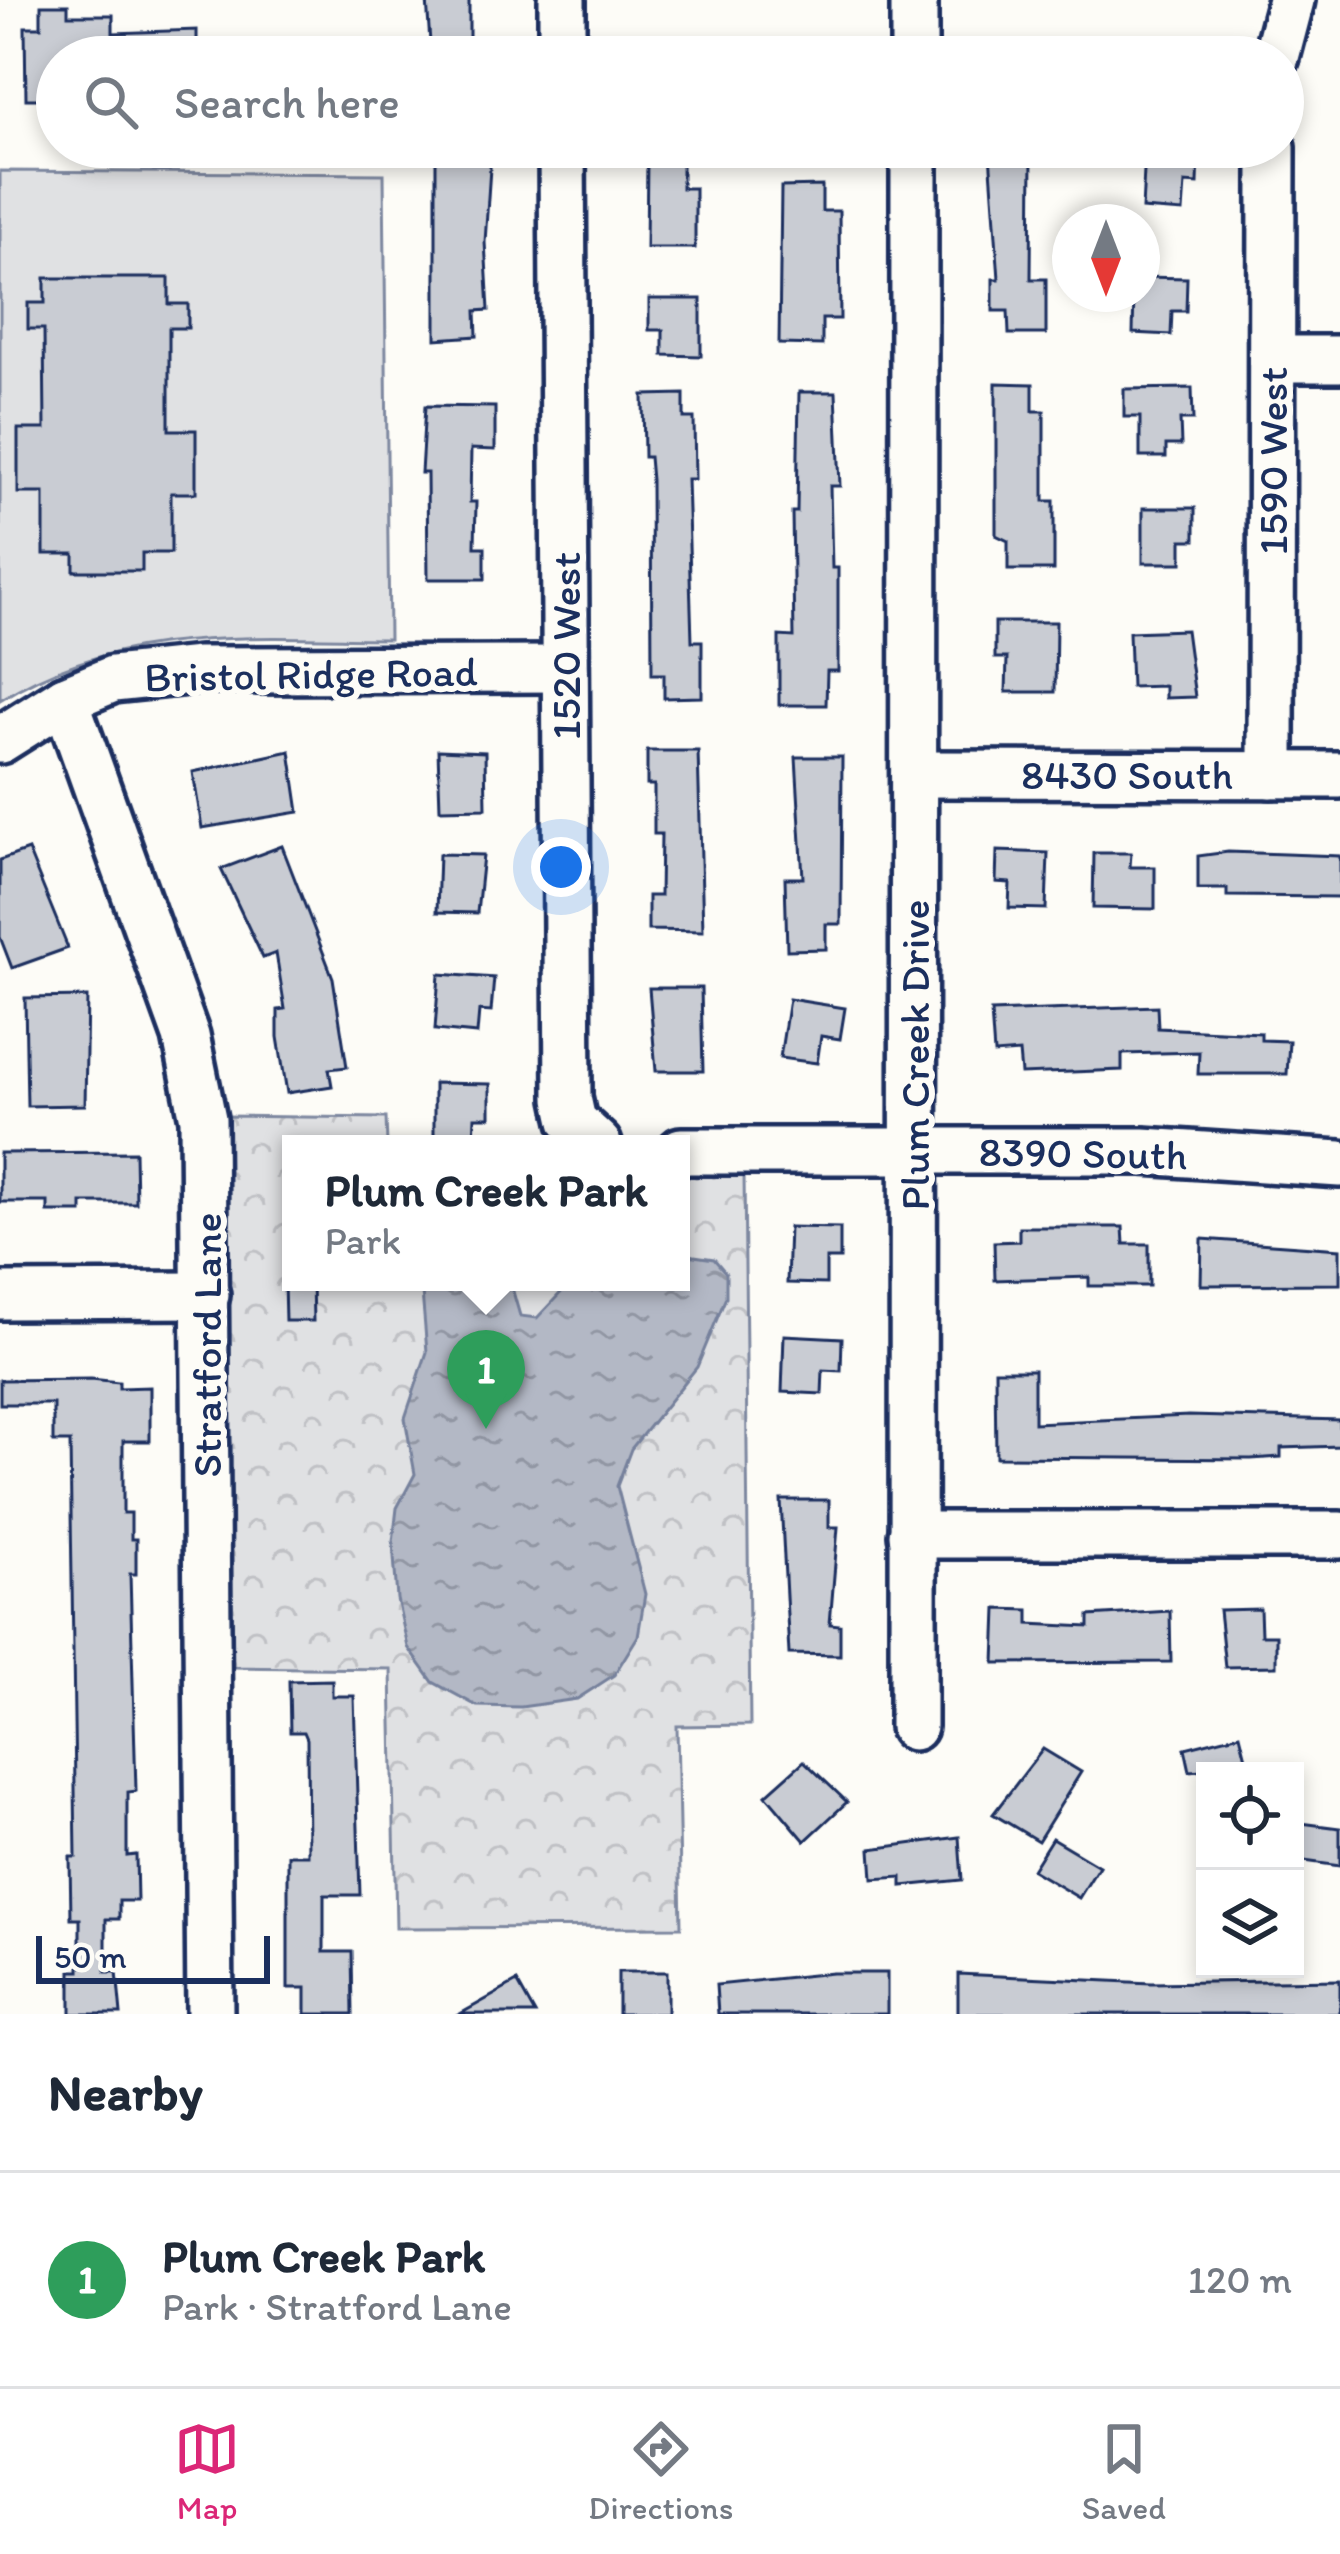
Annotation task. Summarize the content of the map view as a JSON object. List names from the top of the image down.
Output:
{
  "streets": {
    "street": [
      "1590 West",
      "1520 West",
      "Bristol Ridge Road",
      "8430 South",
      "Plum Creek Drive",
      "8390 South",
      "Stratford Lane"
    ]
  },
  "crossings": [
    ["1590 West", "8430 South"],
    ["1520 West", "Bristol Ridge Road"],
    ["Bristol Ridge Road", "Stratford Lane"],
    ["8430 South", "Plum Creek Drive"],
    ["Plum Creek Drive", "8390 South"]
  ],
  "scale_bar": "50 m",
  "north": "bottom",
  "page": {
    "search": "Search here",
    "popup": ["Plum Creek Park", "Park"],
    "pins": "1",
    "scale": "50 m",
    "heading": "Nearby",
    "list": [
      {
        "mark": "1",
        "name": "Plum Creek Park",
        "note": "Park · Stratford Lane",
        "value": "120 m"
      }
    ],
    "nav": ["Map", "Directions", "Saved"]
  }
}
